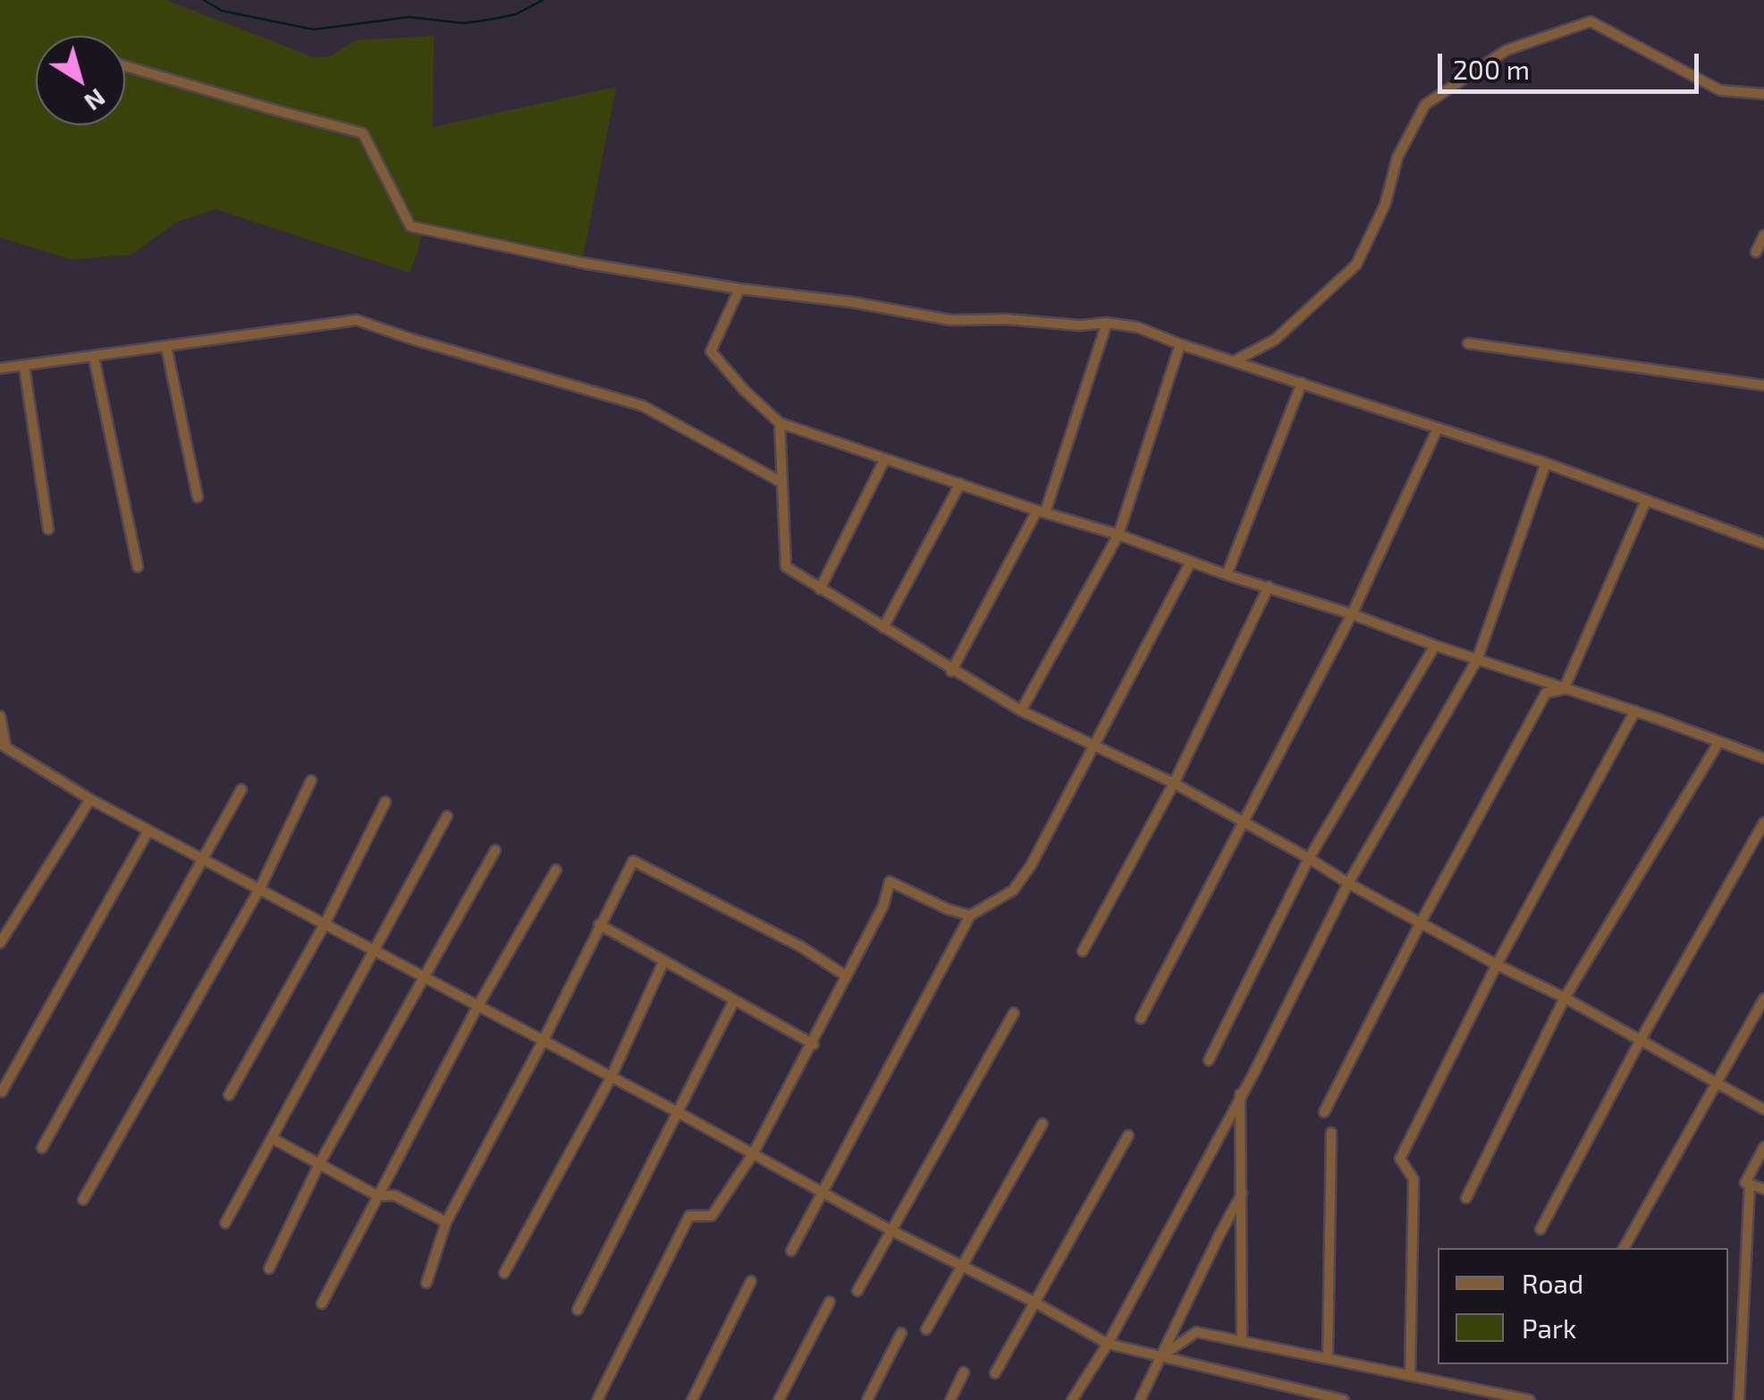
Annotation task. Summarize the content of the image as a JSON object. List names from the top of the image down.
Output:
{
  "legend": ["Road", "Park"],
  "scale_bar": "200 m",
  "north": "bottom right"
}
